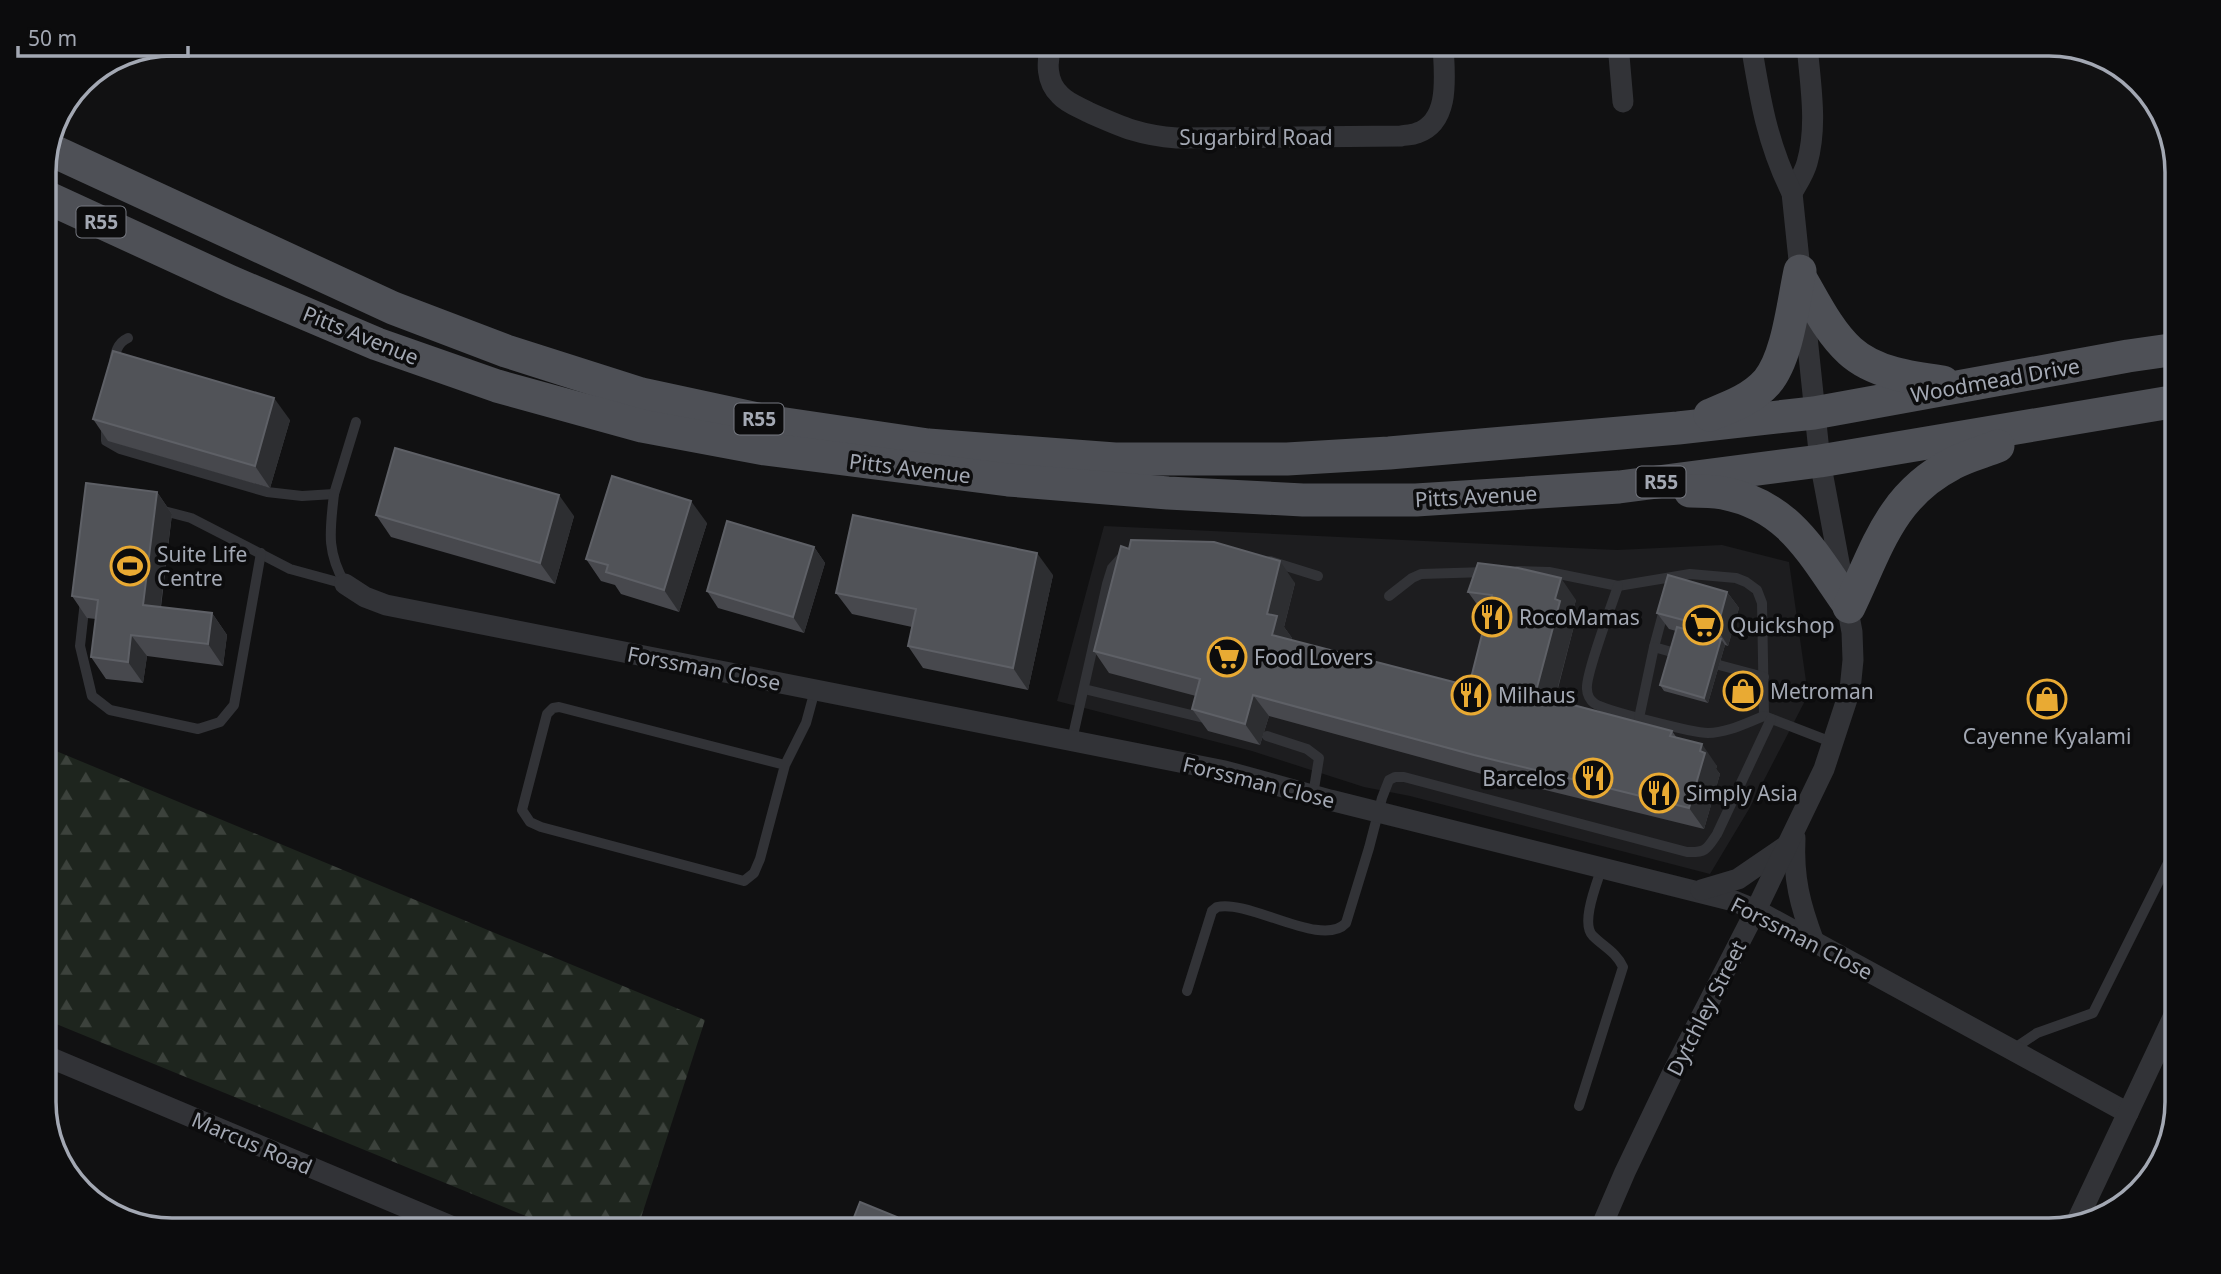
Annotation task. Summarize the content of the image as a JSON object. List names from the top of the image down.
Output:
{
  "streets": {
    "main road": ["R55", "Pitts Avenue", "Woodmead Drive"],
    "street": [
      "Sugarbird Road",
      "Forssman Close",
      "Dytchley Street",
      "Marcus Road"
    ]
  },
  "crossings": [
    ["R55", "Pitts Avenue"],
    ["R55", "Dytchley Street"],
    ["Pitts Avenue", "Woodmead Drive"],
    ["Pitts Avenue", "Dytchley Street"],
    ["Woodmead Drive", "Dytchley Street"],
    ["Forssman Close", "Dytchley Street"]
  ],
  "places": {
    "sports": ["Suite Life Centre"],
    "restaurant": [
      "RocoMamas",
      "Milhaus",
      "Barcelos",
      "Simply Asia"
    ],
    "supermarket": ["Quickshop", "Food Lovers"],
    "shop": ["Metroman", "Cayenne Kyalami"]
  },
  "scale_bar": "50 m"
}
